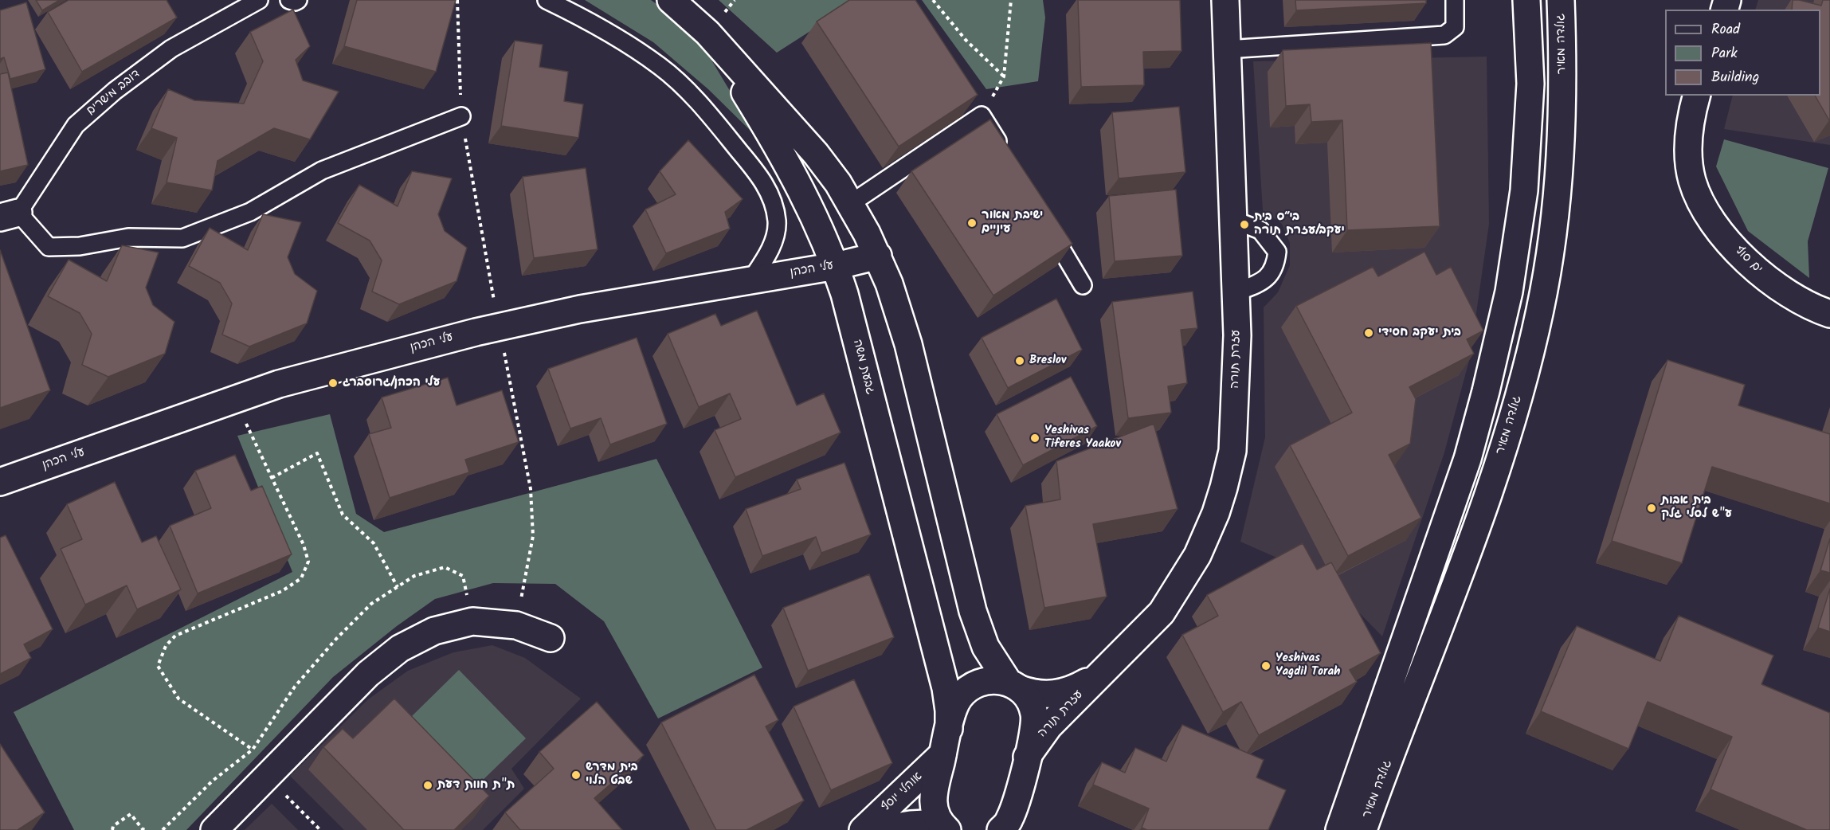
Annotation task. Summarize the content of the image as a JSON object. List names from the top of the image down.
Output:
{
  "streets": {
    "street": [
      "גולדה מאיר",
      "ים סוף",
      "עלי הכהן",
      "עזרת תורה",
      "גבעת משה",
      "אוהלי יוסף"
    ],
    "lane": ["דובב מישרים"]
  },
  "crossings": [
    ["עלי הכהן", "גבעת משה"],
    ["עזרת תורה", "גבעת משה"]
  ],
  "places": [
    "ישיבת מאור עיניים",
    "בי״ס בית יעקב/עזרת תורה",
    "בית יעקב חסידי",
    "Breslov",
    "עלי הכהן/גרוסברג",
    "Yeshivas Tiferes Yaakov",
    "בית אבות ע\"ש לסלי גלק",
    "Yeshivas Yagdil Torah",
    "בית מדרש שבט הלוי",
    "ת\"ת חוות דעת"
  ],
  "legend": ["Road", "Park", "Building"]
}
